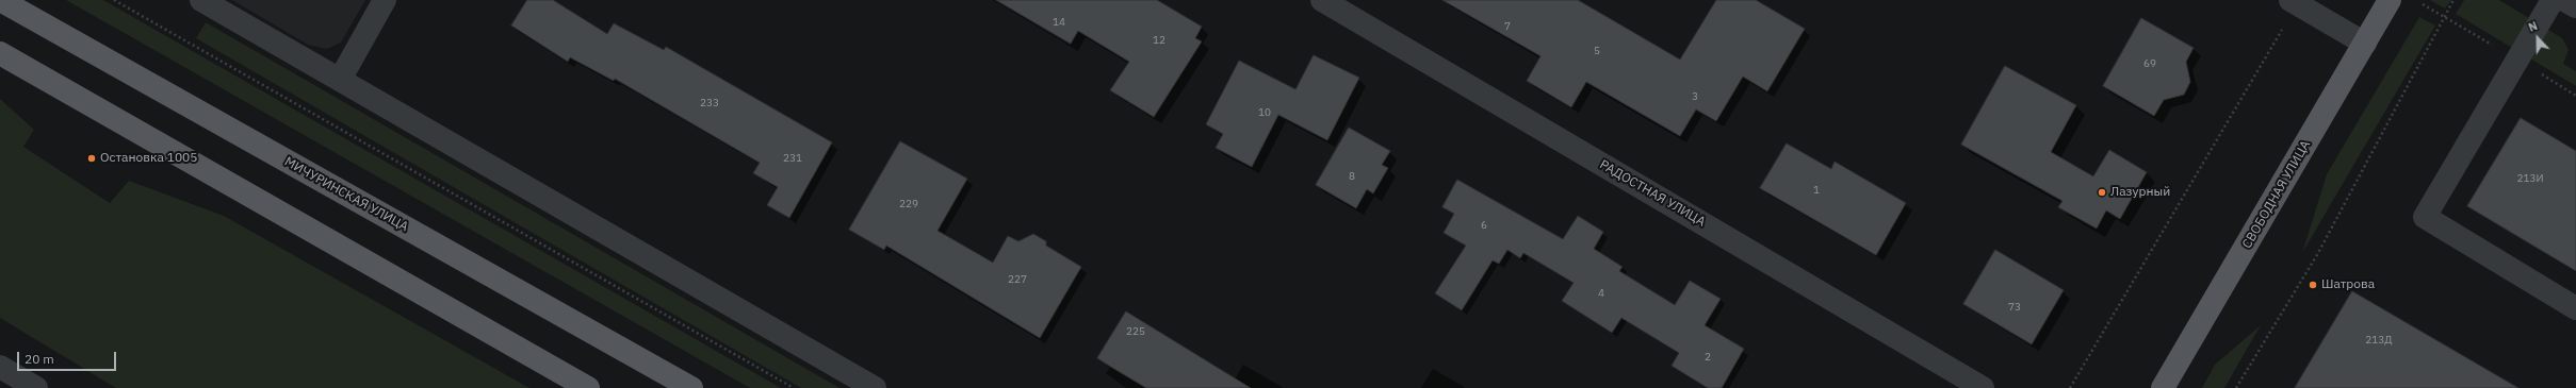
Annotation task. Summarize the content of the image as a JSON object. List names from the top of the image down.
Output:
{
  "streets": {
    "main road": ["МИЧУРИНСКАЯ УЛИЦА", "СВОБОДНАЯ УЛИЦА"],
    "street": ["РАДОСТНАЯ УЛИЦА"]
  },
  "places": ["Остановка 1005", "Лазурный", "Шатрова"],
  "house_numbers": [
    "14",
    "7",
    "12",
    "5",
    "69",
    "3",
    "233",
    "10",
    "231",
    "8",
    "213И",
    "1",
    "229",
    "6",
    "227",
    "4",
    "73",
    "225",
    "213Д",
    "2"
  ],
  "scale_bar": "20 m",
  "north": "top"
}
